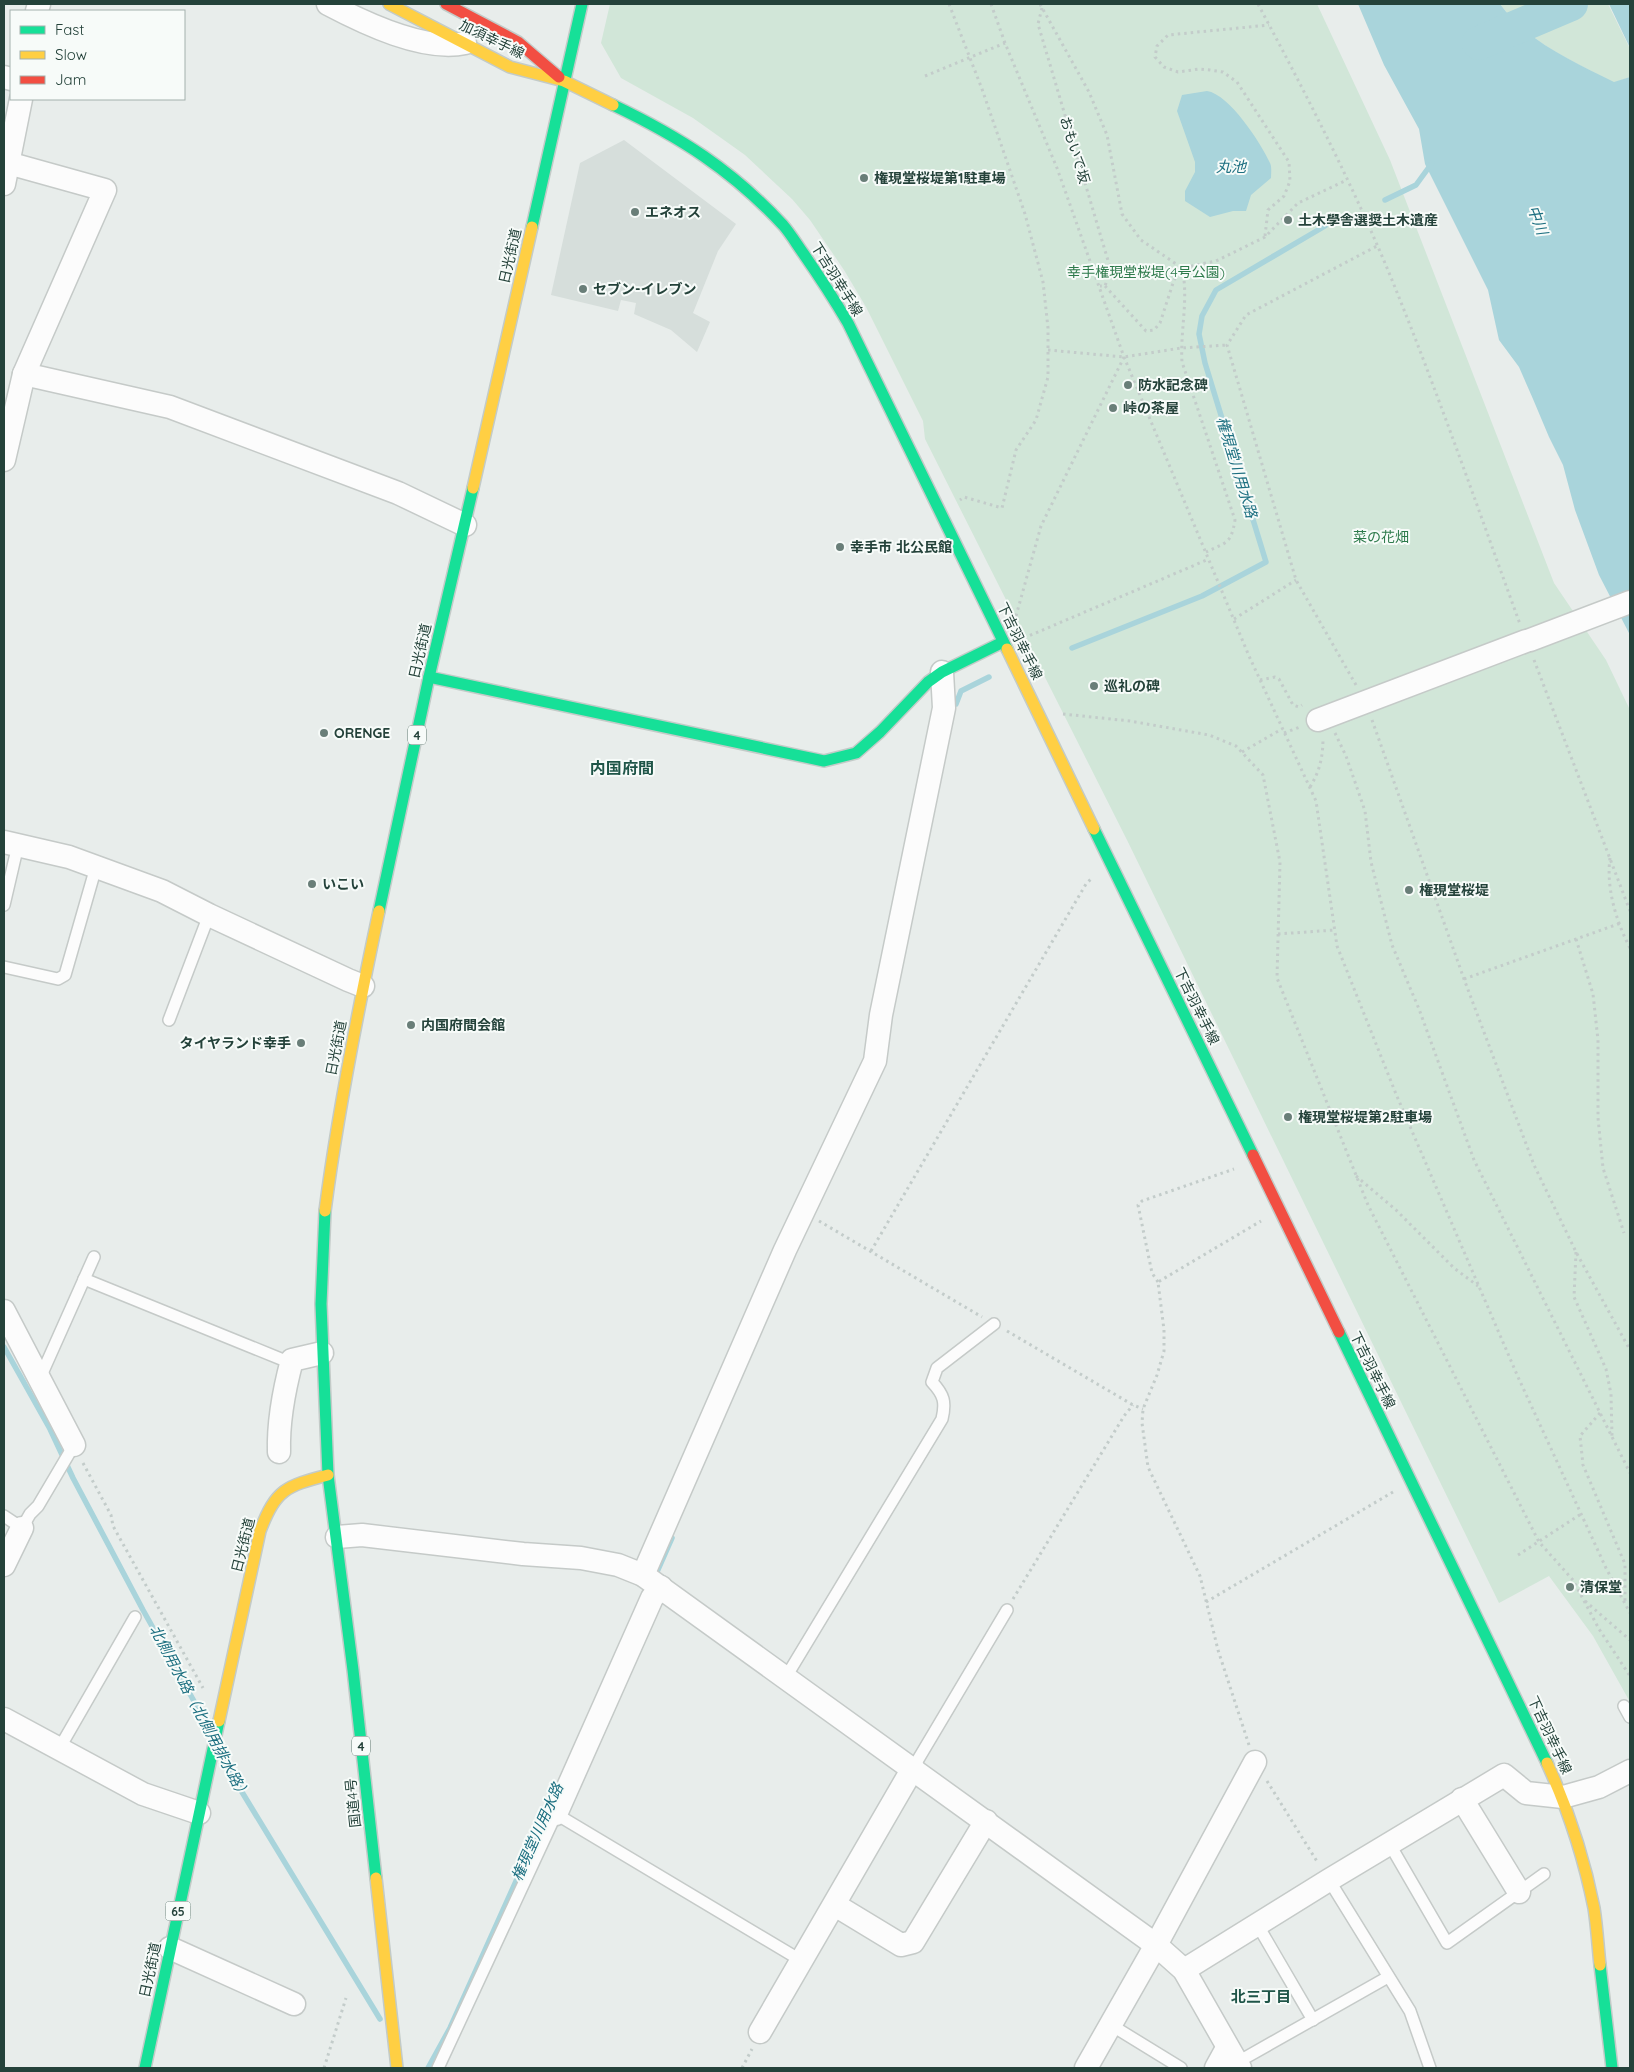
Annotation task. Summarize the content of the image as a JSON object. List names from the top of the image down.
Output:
{
  "streets": {
    "main road": [
      "加須幸手線",
      "日光街道",
      "下吉羽幸手線",
      "4",
      "国道4号",
      "65"
    ],
    "path": ["おもいで坂"]
  },
  "crossings": [
    ["加須幸手線", "日光街道"],
    ["加須幸手線", "下吉羽幸手線"],
    ["日光街道", "下吉羽幸手線"],
    ["日光街道", "国道4号"]
  ],
  "districts": ["内国府間", "北三丁目"],
  "water": [
    "丸池",
    "中川",
    "権現堂川用水路",
    "北側用水路（北側用排水路）"
  ],
  "parks": ["幸手権現堂桜堤(4号公園)", "菜の花畑"],
  "places": [
    "権現堂桜堤第1駐車場",
    "エネオス",
    "土木學舎選奨土木遺産",
    "セブン-イレブン",
    "防水記念碑",
    "峠の茶屋",
    "幸手市 北公民館",
    "巡礼の碑",
    "ORENGE",
    "いこい",
    "権現堂桜堤",
    "内国府間会館",
    "タイヤランド幸手",
    "権現堂桜堤第2駐車場",
    "清保堂"
  ],
  "legend": ["Fast", "Slow", "Jam"]
}
